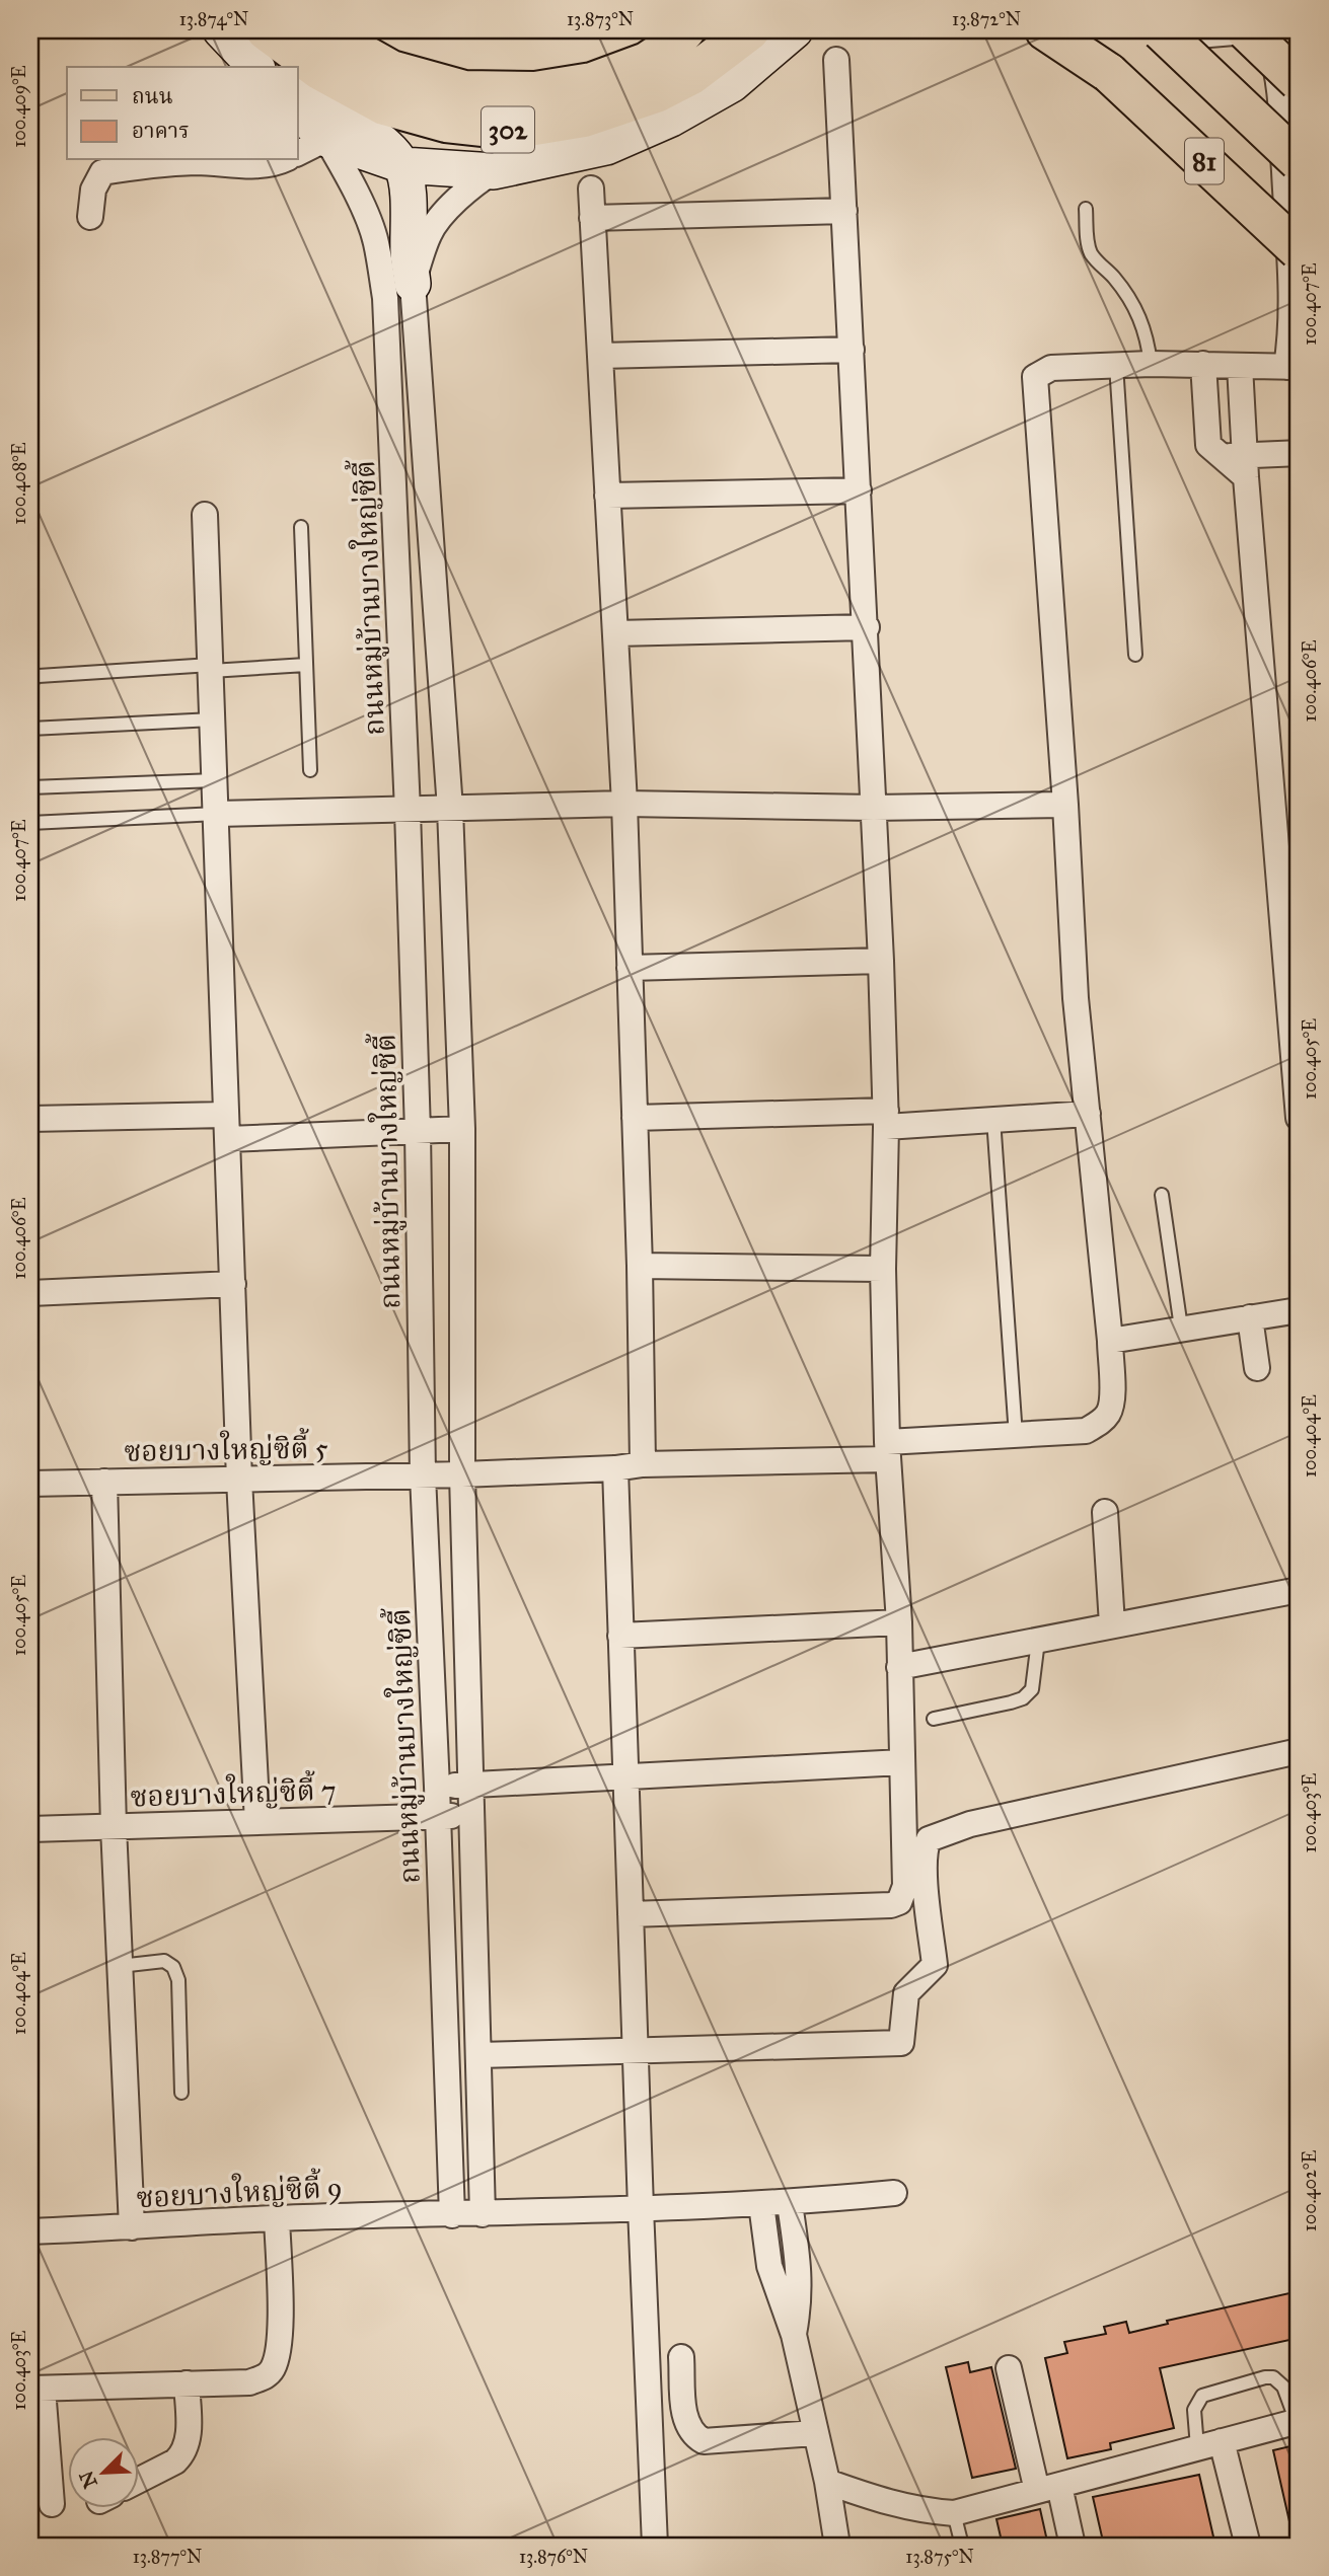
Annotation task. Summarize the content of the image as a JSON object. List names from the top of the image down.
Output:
{
  "streets": {
    "main road": ["302", "81"],
    "street": [
      "ถนนหมู่บ้านบางใหญ่ซิตี้",
      "ซอยบางใหญ่ซิตี้ 5",
      "ซอยบางใหญ่ซิตี้ 7",
      "ซอยบางใหญ่ซิตี้ 9"
    ]
  },
  "crossings": [
    ["ถนนหมู่บ้านบางใหญ่ซิตี้", "ซอยบางใหญ่ซิตี้ 5"],
    ["ถนนหมู่บ้านบางใหญ่ซิตี้", "ซอยบางใหญ่ซิตี้ 7"],
    ["ถนนหมู่บ้านบางใหญ่ซิตี้", "ซอยบางใหญ่ซิตี้ 9"]
  ],
  "legend": ["ถนน", "อาคาร"],
  "north": "bottom left",
  "coordinates": [
    "13.874°N",
    "13.873°N",
    "13.872°N",
    "100.409°E",
    "100.407°E",
    "100.408°E",
    "100.406°E",
    "100.405°E",
    "100.404°E",
    "100.403°E",
    "100.402°E",
    "13.877°N",
    "13.876°N",
    "13.875°N"
  ]
}
